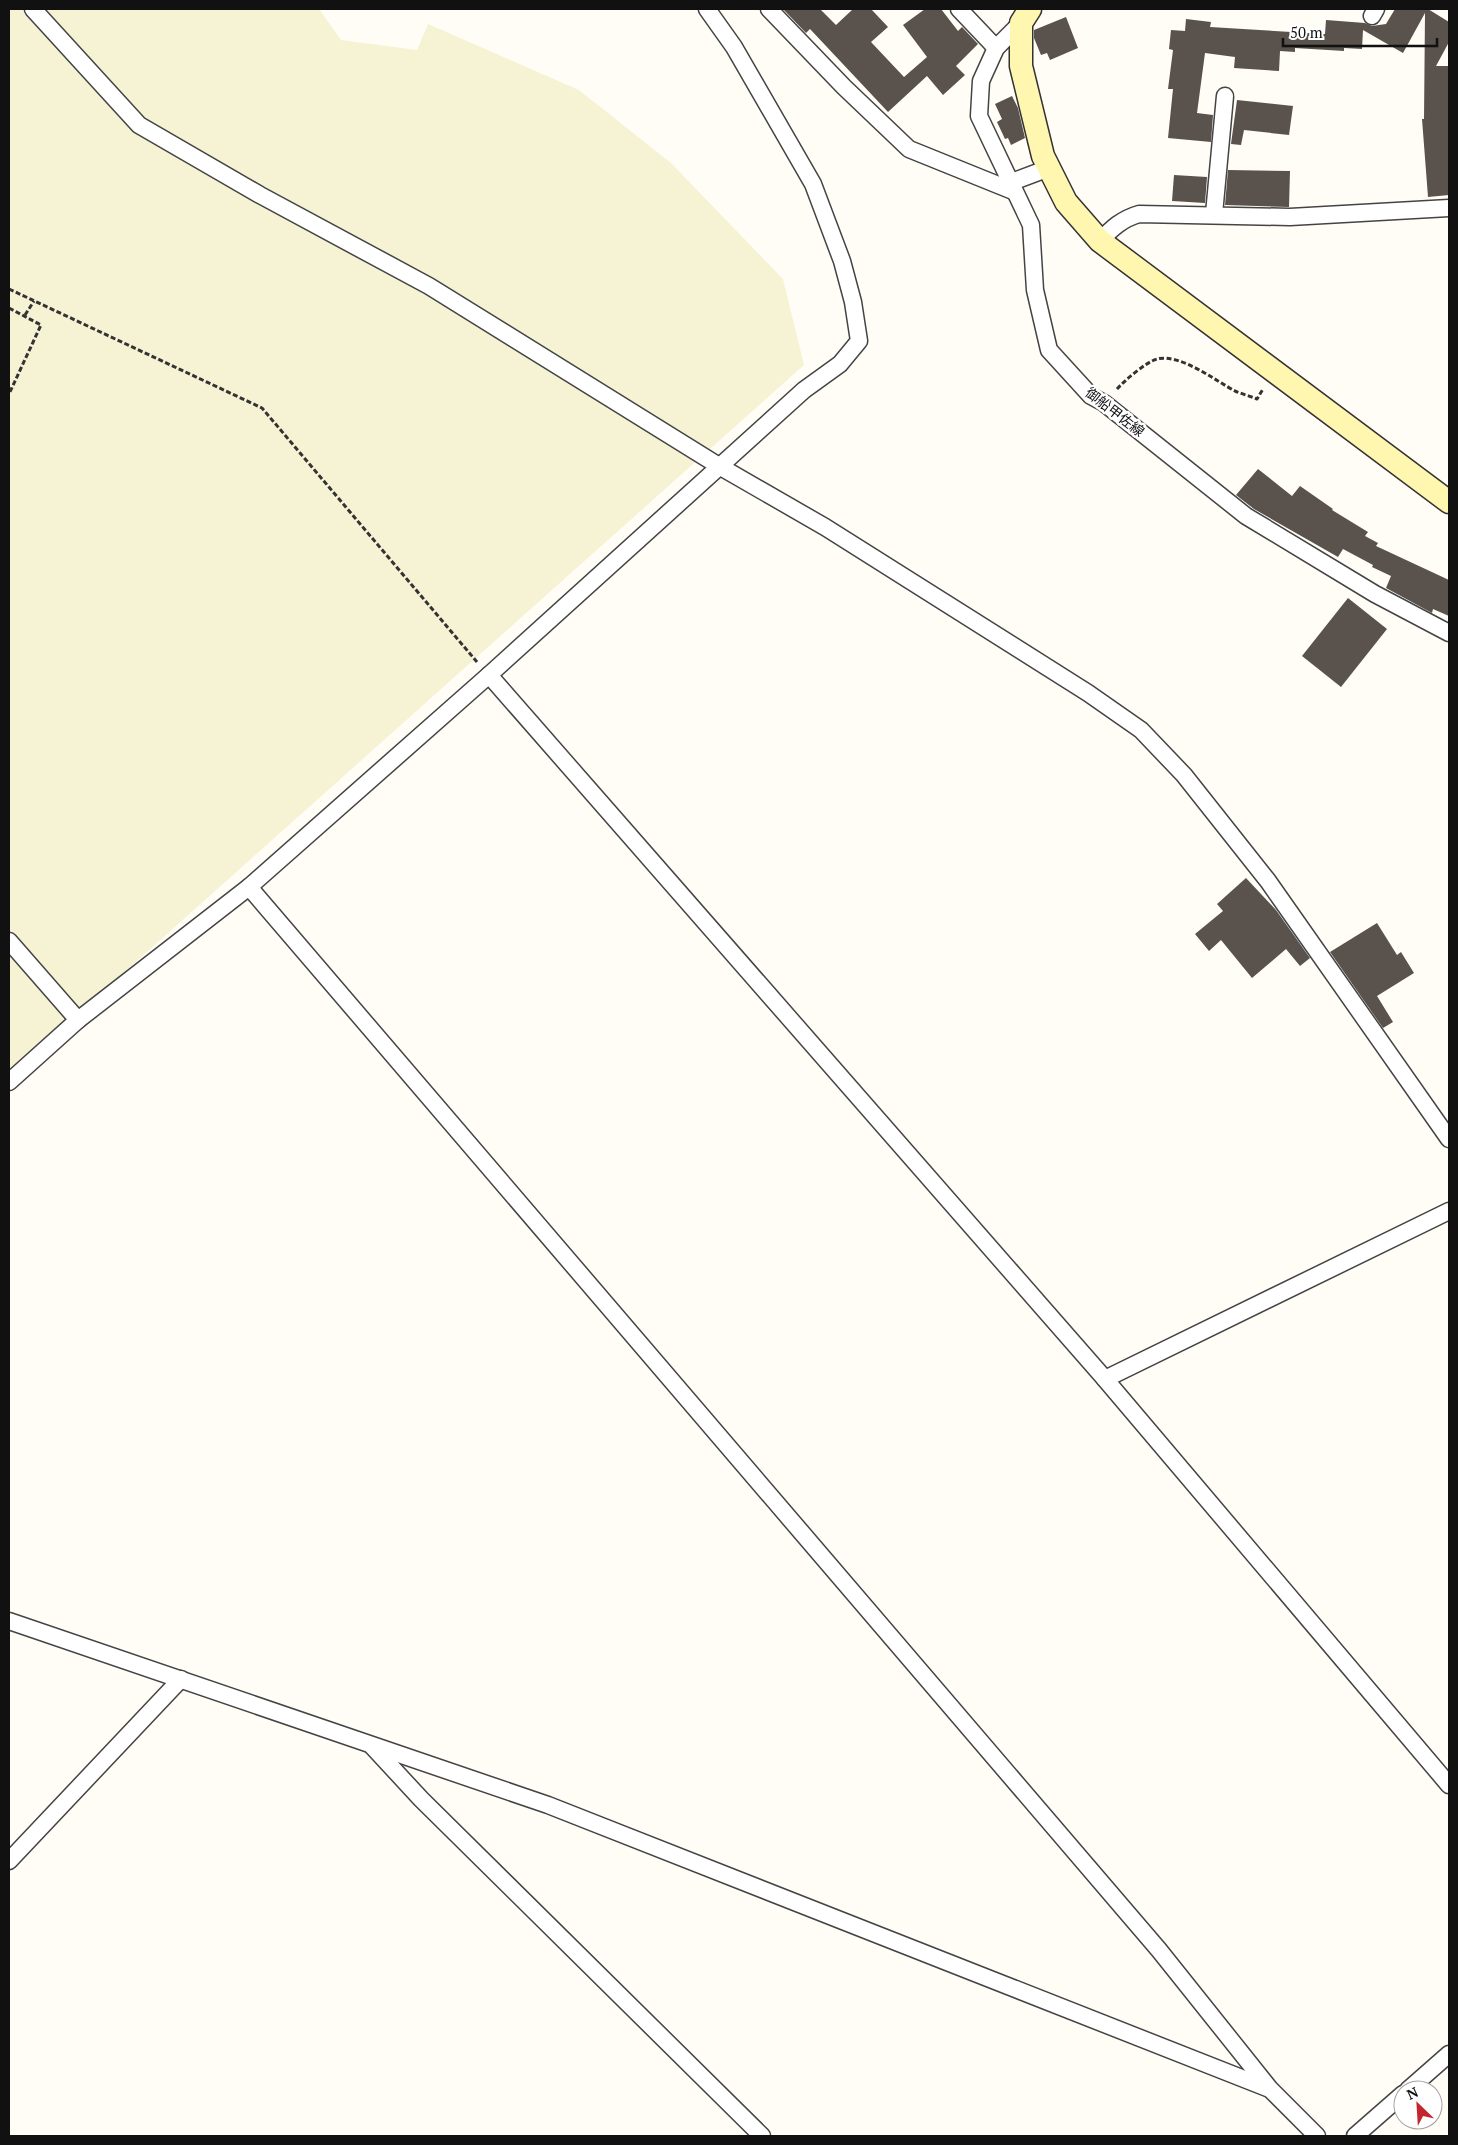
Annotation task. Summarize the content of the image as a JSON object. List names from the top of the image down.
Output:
{
  "streets": {
    "street": ["御船甲佐線"]
  },
  "scale_bar": "50 m",
  "north": "top left"
}
